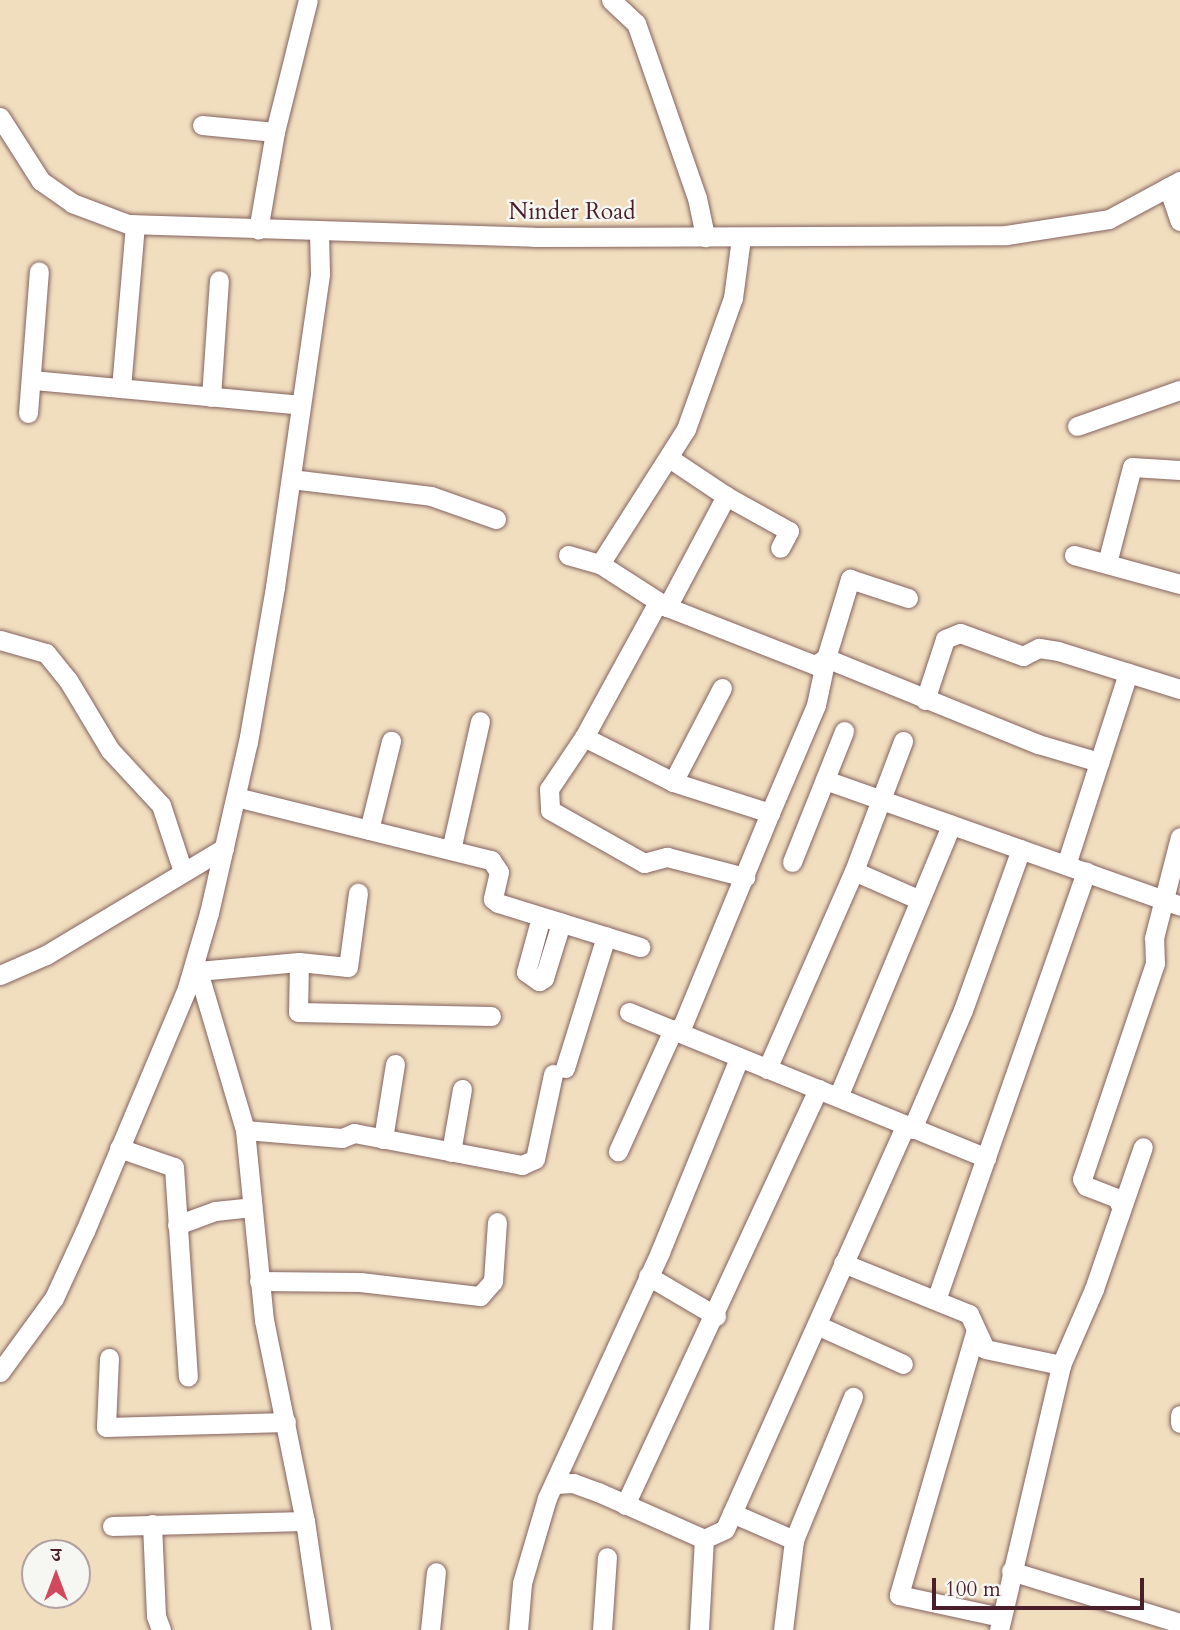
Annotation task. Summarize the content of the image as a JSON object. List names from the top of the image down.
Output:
{
  "streets": {
    "street": ["Ninder Road"]
  },
  "scale_bar": "100 m",
  "north": "top"
}
